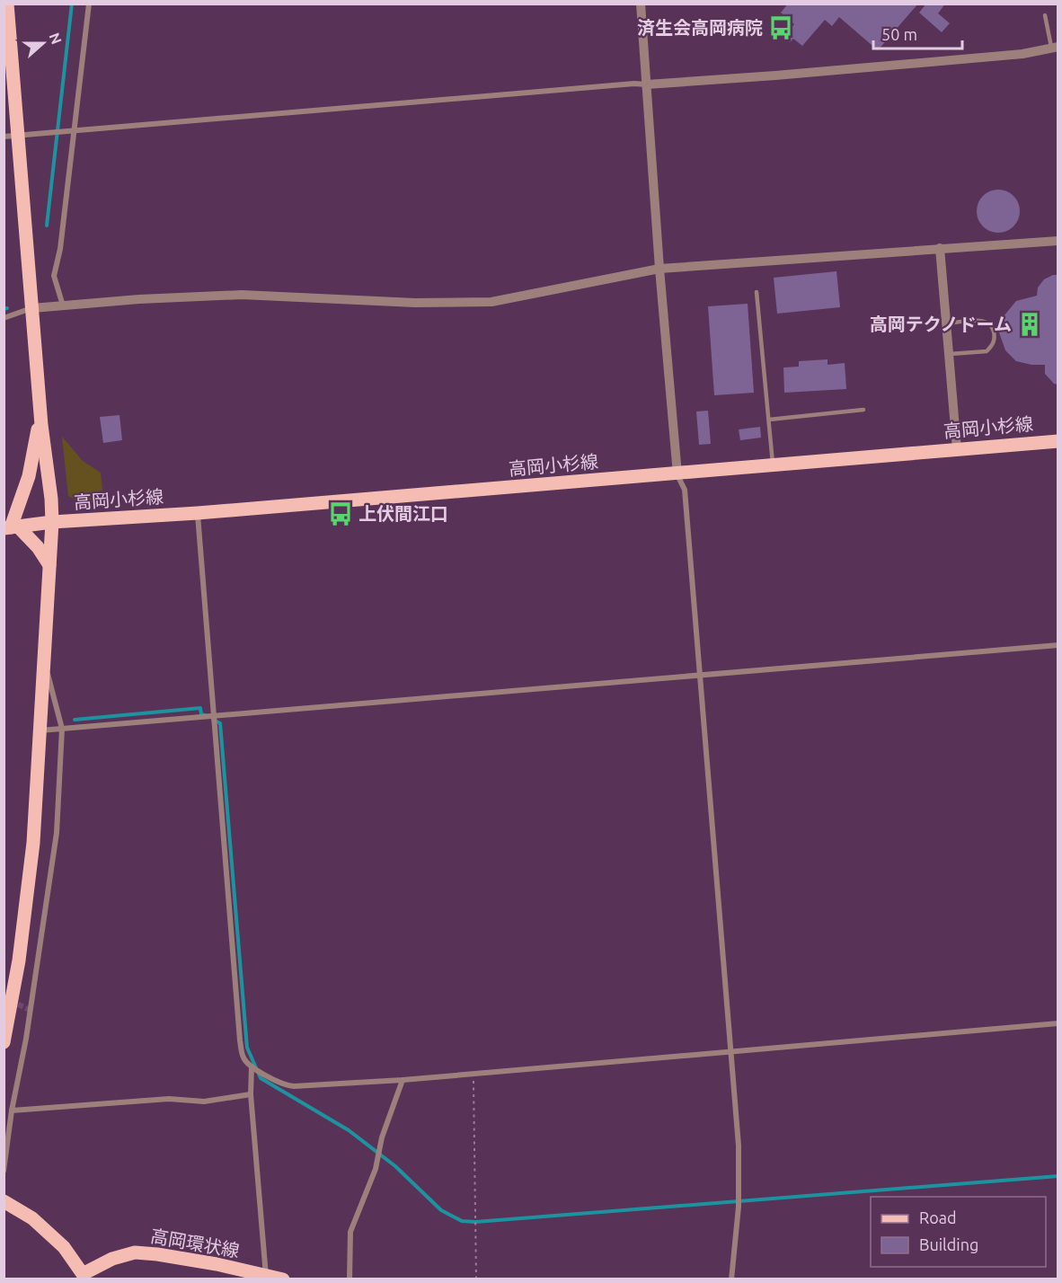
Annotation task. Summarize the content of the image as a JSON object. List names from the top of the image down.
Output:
{
  "streets": {
    "main road": ["高岡小杉線", "高岡環状線"]
  },
  "places": {
    "bus stop": ["済生会高岡病院", "上伏間江口"],
    "building": ["高岡テクノドーム"]
  },
  "legend": ["Road", "Building"],
  "scale_bar": "50 m",
  "north": "right"
}
